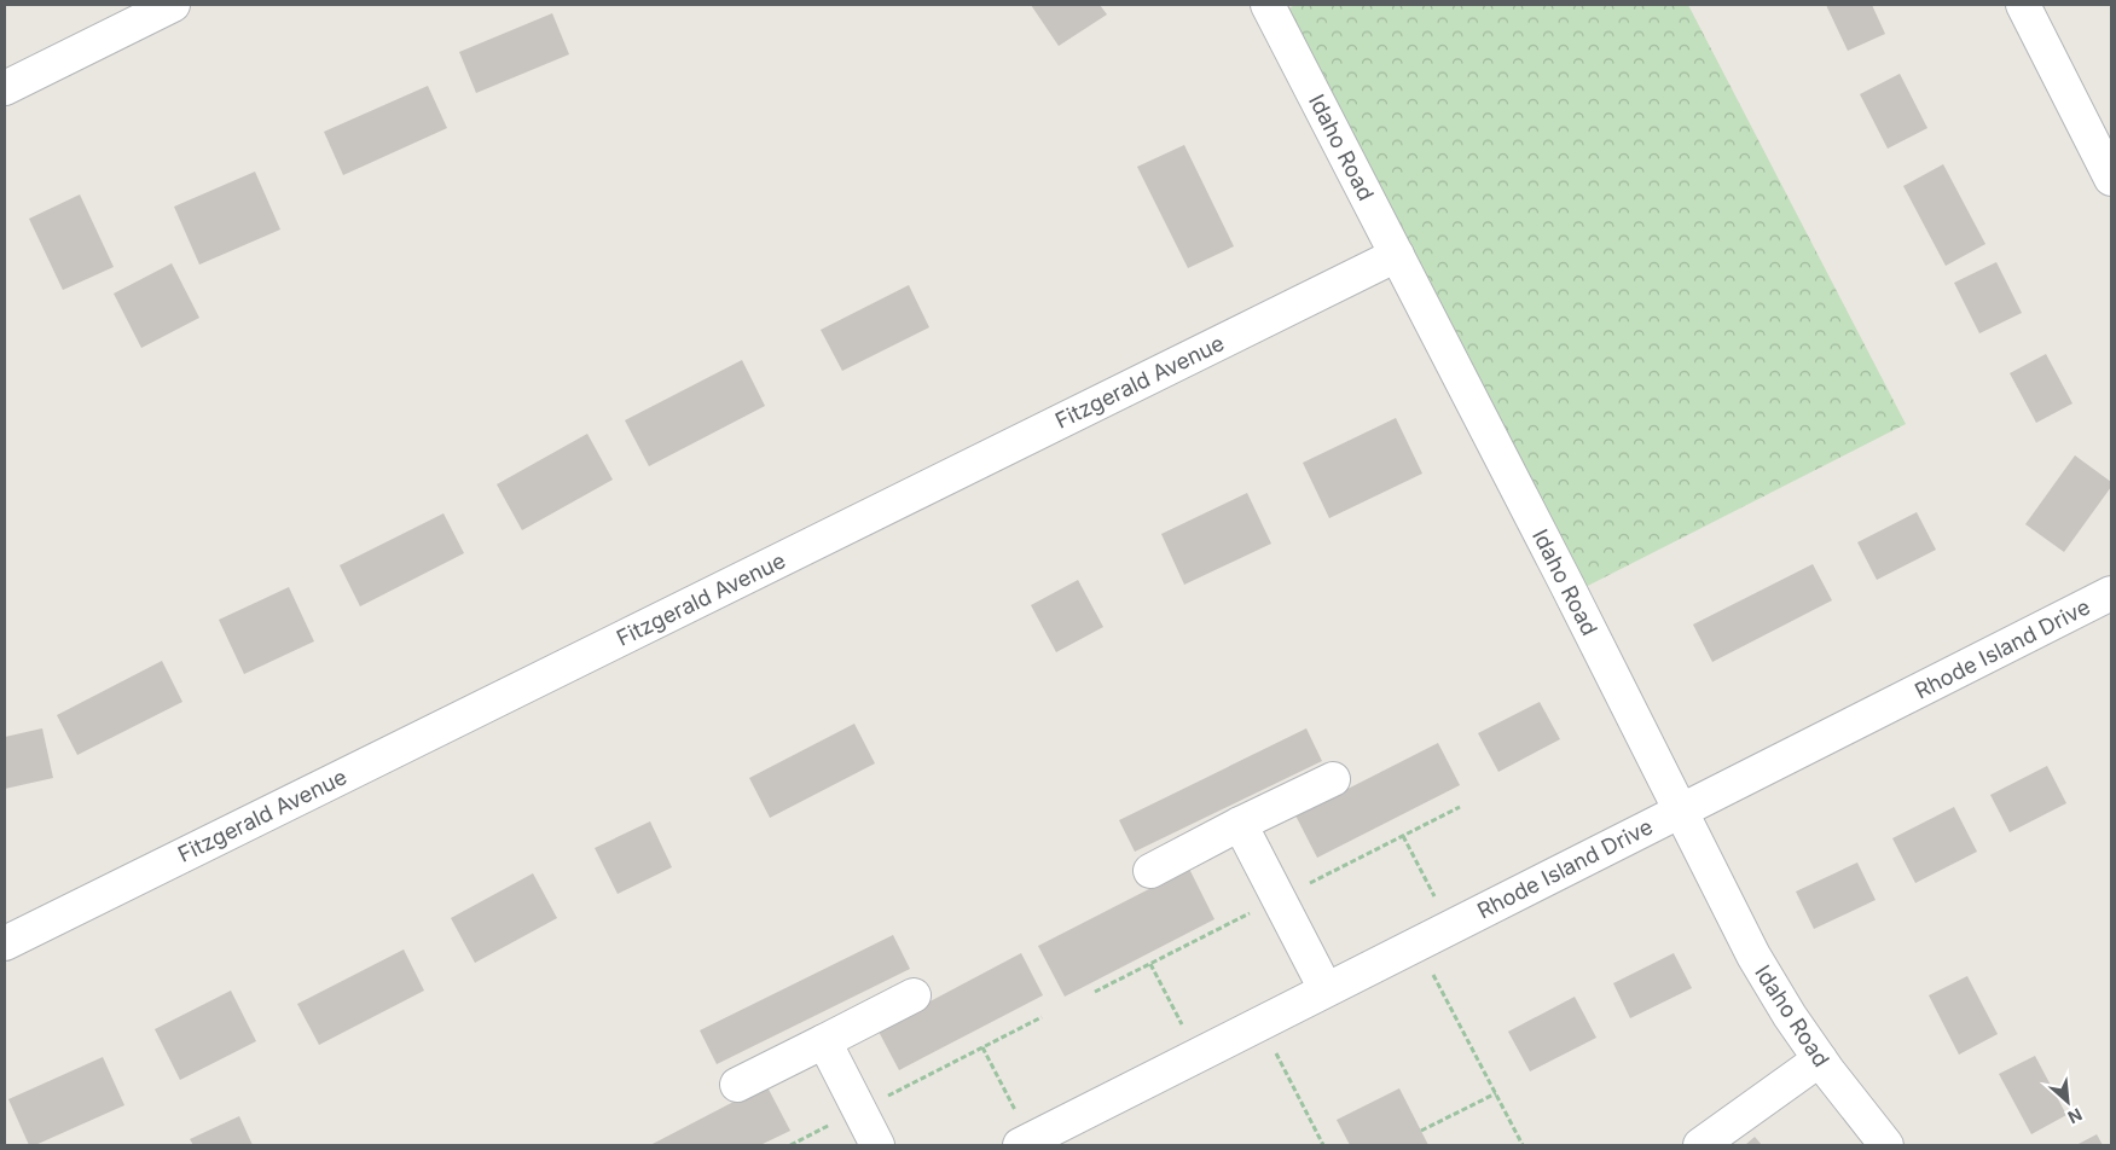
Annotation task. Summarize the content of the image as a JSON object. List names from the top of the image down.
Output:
{
  "streets": {
    "street": ["Idaho Road", "Fitzgerald Avenue", "Rhode Island Drive"]
  },
  "crossings": [
    ["Idaho Road", "Fitzgerald Avenue"],
    ["Idaho Road", "Rhode Island Drive"]
  ],
  "north": "bottom right"
}
